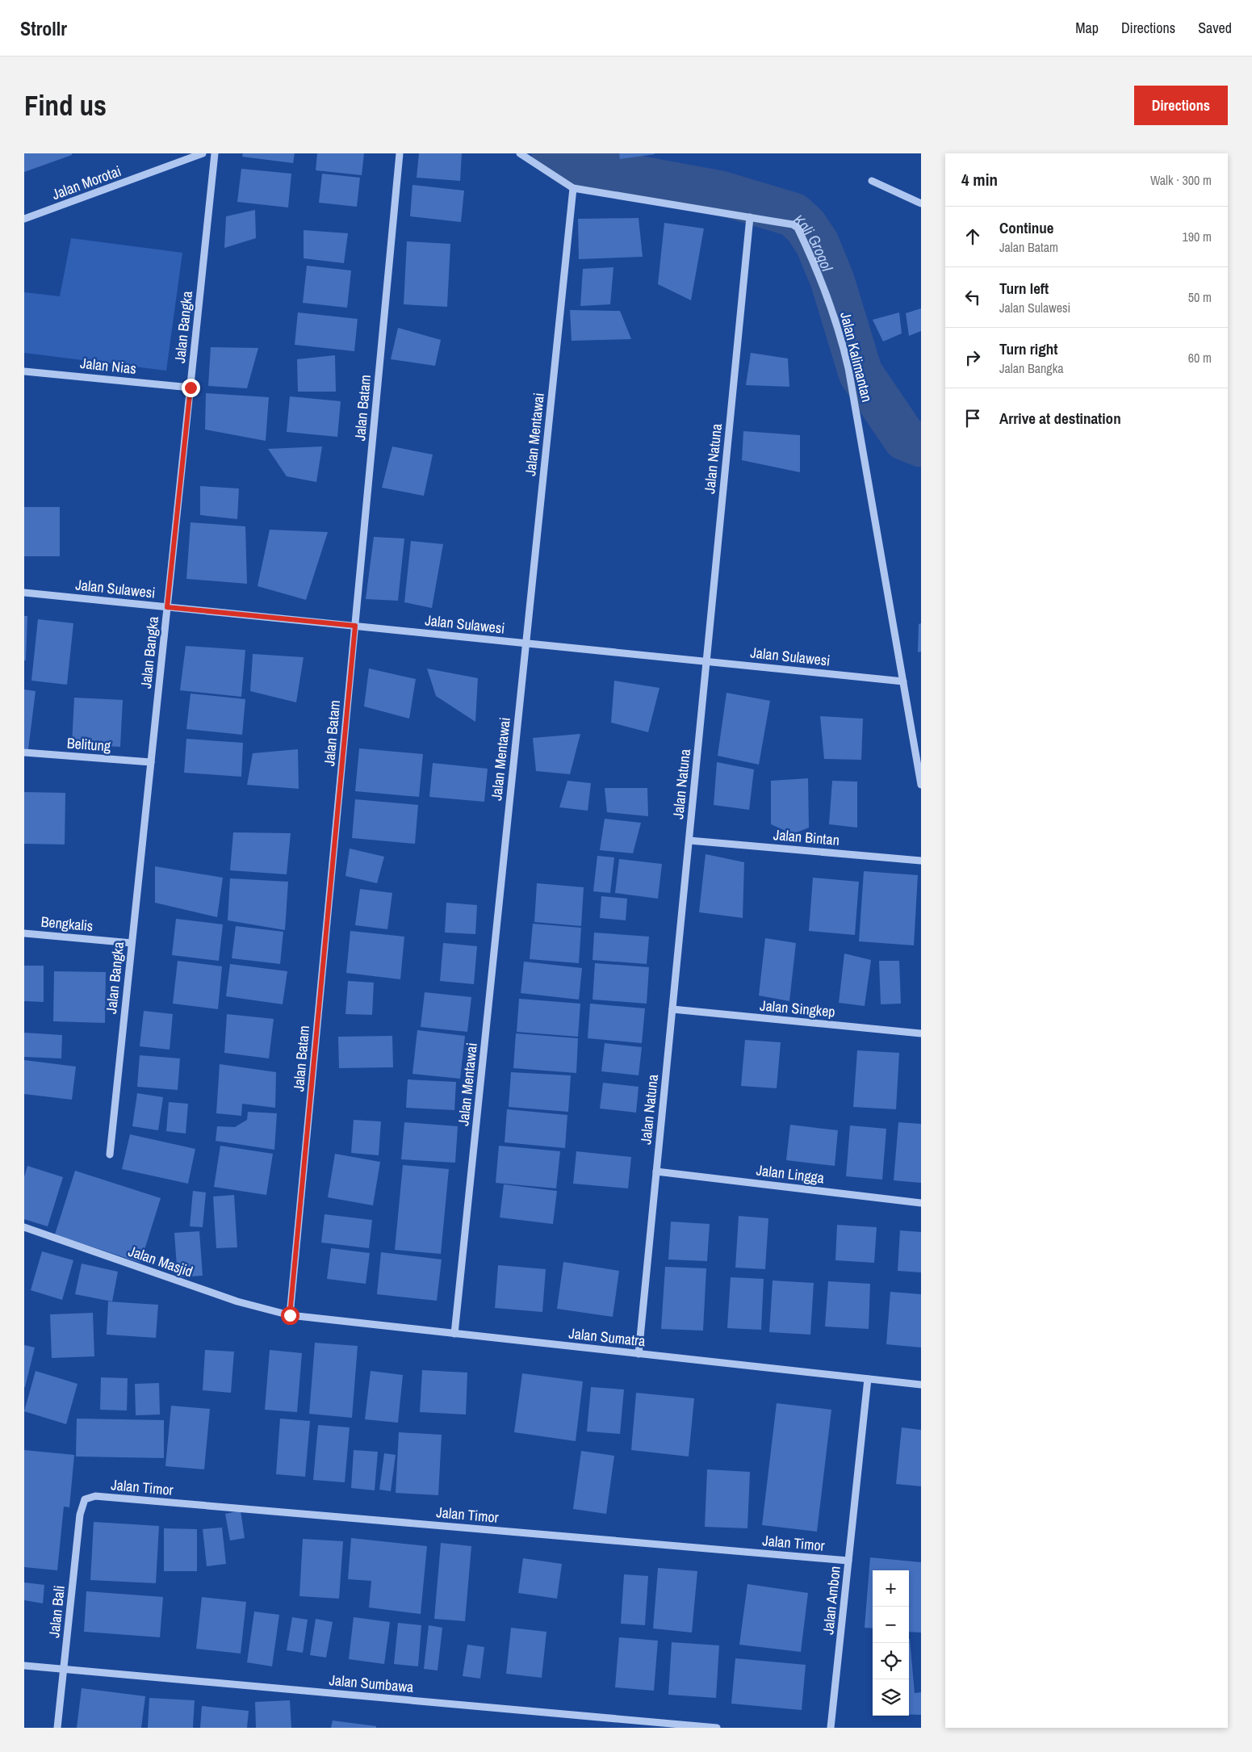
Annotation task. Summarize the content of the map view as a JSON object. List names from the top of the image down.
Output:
{
  "streets": {
    "street": [
      "Jalan Morotai",
      "Jalan Bangka",
      "Jalan Kalimantan",
      "Jalan Nias",
      "Jalan Batam",
      "Jalan Mentawai",
      "Jalan Natuna",
      "Jalan Sulawesi",
      "Belitung",
      "Jalan Bintan",
      "Bengkalis",
      "Jalan Singkep",
      "Jalan Lingga",
      "Jalan Masjid",
      "Jalan Sumatra",
      "Jalan Timor",
      "Jalan Ambon",
      "Jalan Bali",
      "Jalan Sumbawa"
    ]
  },
  "crossings": [
    ["Jalan Bangka", "Jalan Nias"],
    ["Jalan Bangka", "Jalan Sulawesi"],
    ["Jalan Bangka", "Belitung"],
    ["Jalan Bangka", "Bengkalis"],
    ["Jalan Kalimantan", "Jalan Mentawai"],
    ["Jalan Kalimantan", "Jalan Natuna"],
    ["Jalan Kalimantan", "Jalan Sulawesi"],
    ["Jalan Batam", "Jalan Sulawesi"],
    ["Jalan Batam", "Jalan Masjid"],
    ["Jalan Batam", "Jalan Sumatra"],
    ["Jalan Mentawai", "Jalan Sulawesi"],
    ["Jalan Mentawai", "Jalan Sumatra"],
    ["Jalan Natuna", "Jalan Sulawesi"],
    ["Jalan Natuna", "Jalan Bintan"],
    ["Jalan Natuna", "Jalan Singkep"],
    ["Jalan Natuna", "Jalan Lingga"],
    ["Jalan Natuna", "Jalan Sumatra"],
    ["Jalan Masjid", "Jalan Sumatra"],
    ["Jalan Sumatra", "Jalan Ambon"],
    ["Jalan Timor", "Jalan Ambon"],
    ["Jalan Timor", "Jalan Bali"],
    ["Jalan Bali", "Jalan Sumbawa"]
  ],
  "water": ["Kali Grogol"],
  "page": {
    "header": "Strollr",
    "nav": ["Map", "Directions", "Saved"],
    "buttons": "Directions",
    "title": "Find us",
    "heading": ["4 min", "Walk · 300 m"],
    "list": [
      ["Continue", "Jalan Batam", "190 m"],
      ["Turn left", "Jalan Sulawesi", "50 m"],
      ["Turn right", "Jalan Bangka", "60 m"],
      "Arrive at destination"
    ],
    "map_buttons": ["+", "−"]
  }
}
